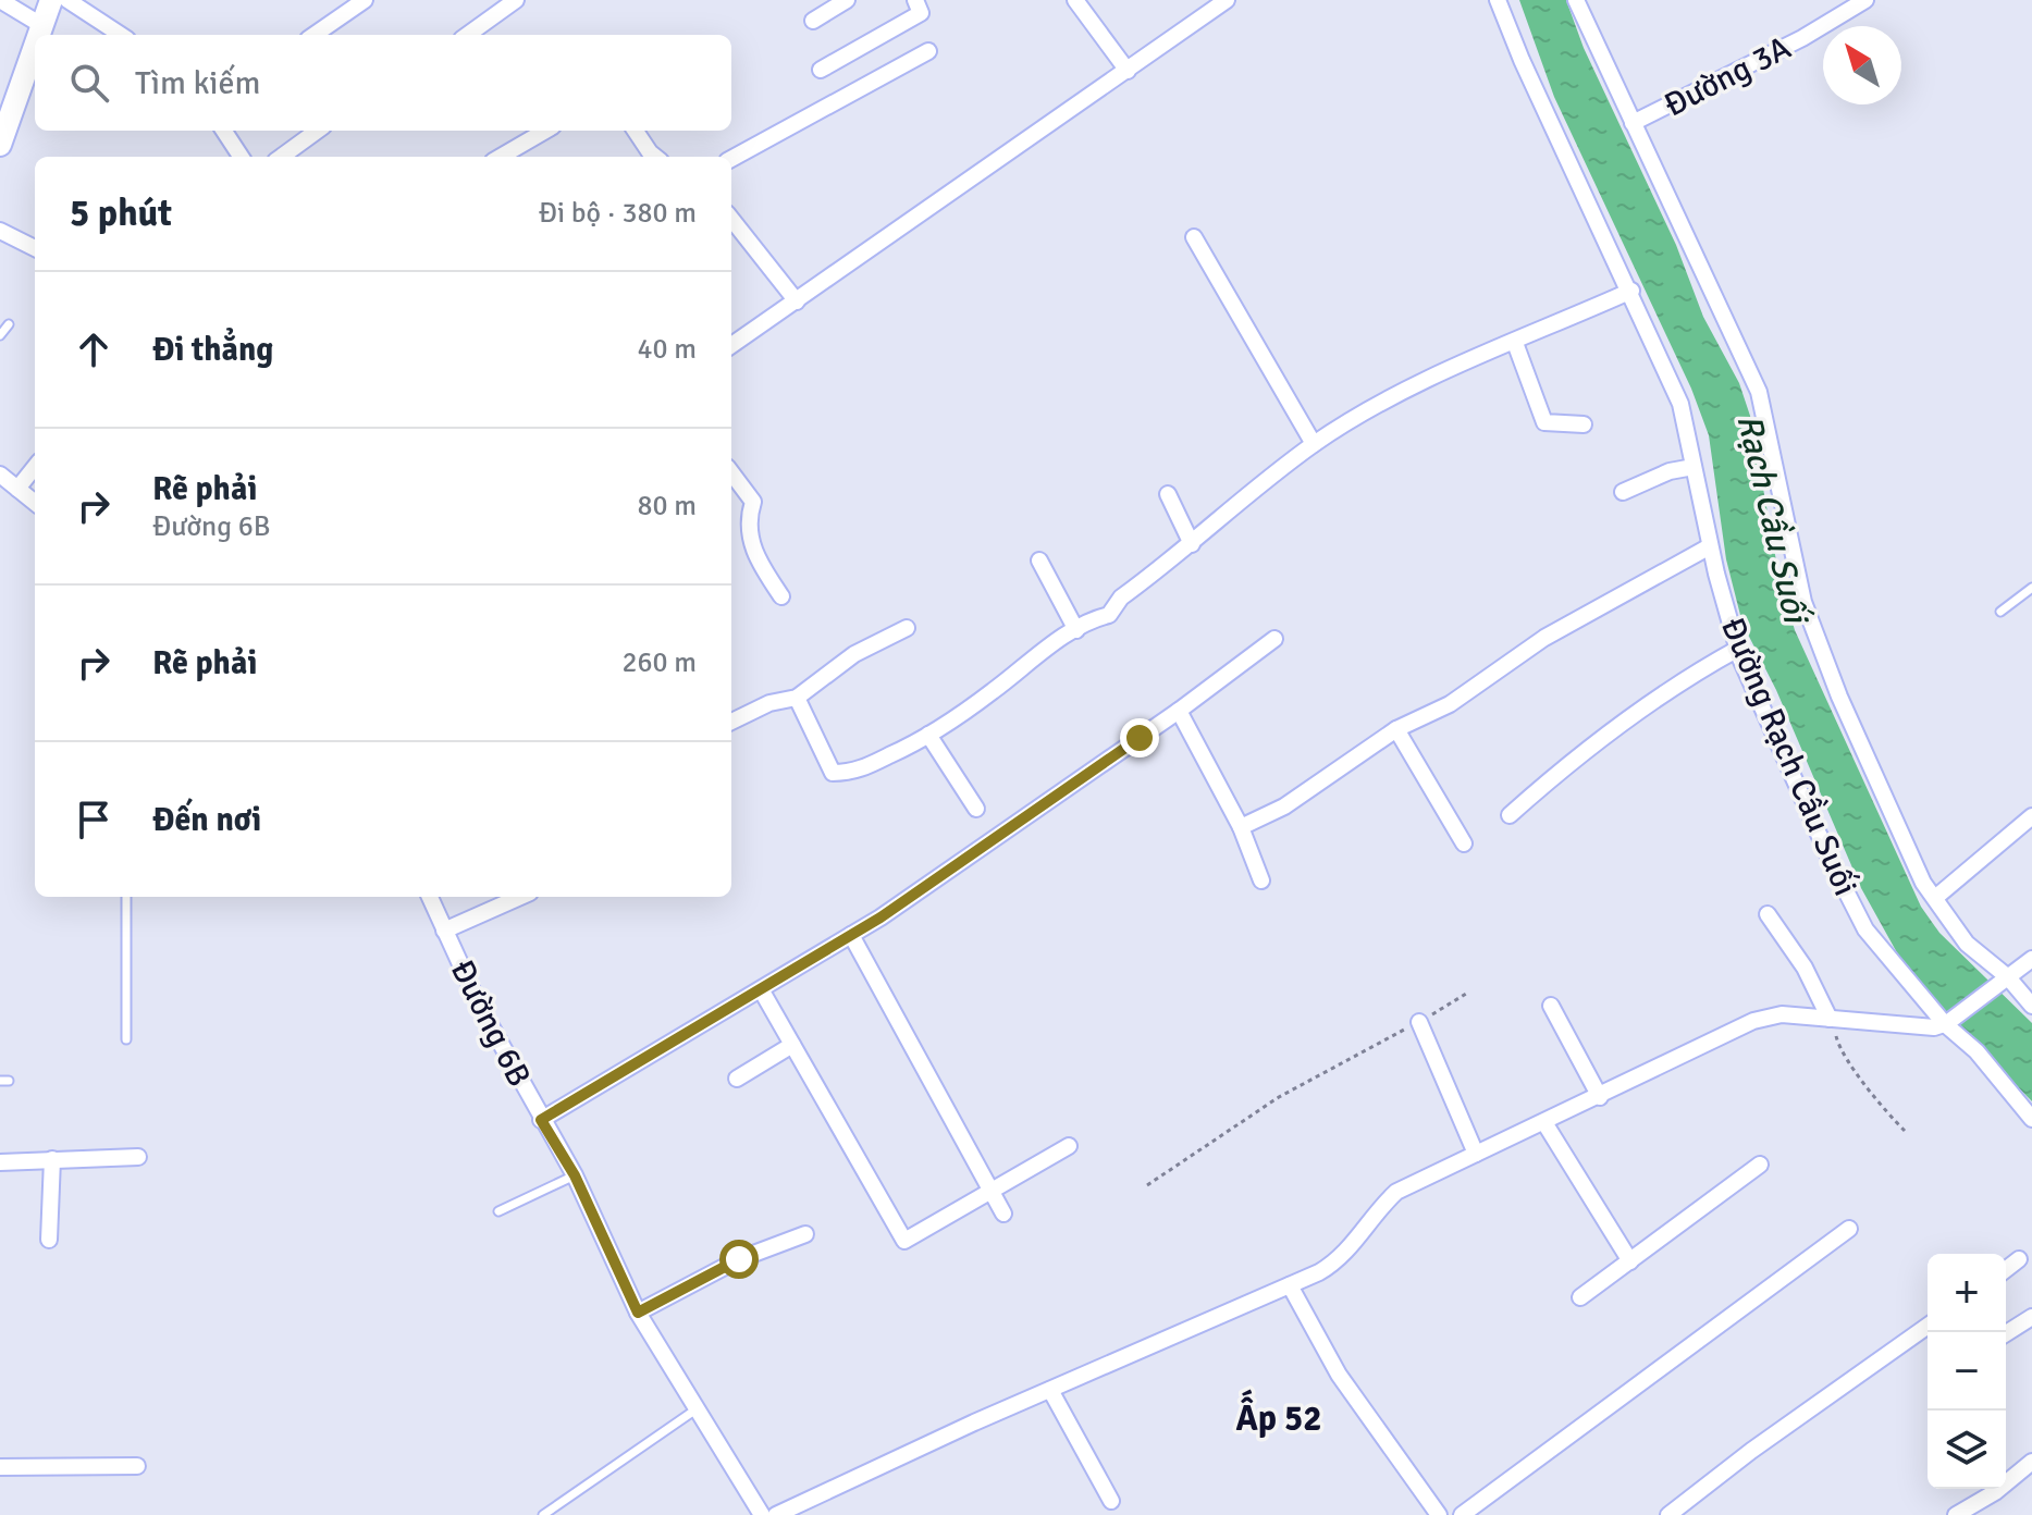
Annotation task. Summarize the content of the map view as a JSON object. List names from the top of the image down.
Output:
{
  "streets": {
    "street": ["Đường 3A", "Đường Rạch Cầu Suối", "Đường 6B"]
  },
  "districts": ["Ấp 52"],
  "water": ["Rạch Cầu Suối"],
  "north": "top left",
  "page": {
    "search": "Tìm kiếm",
    "heading": ["5 phút", "Đi bộ · 380 m"],
    "list": [
      ["Đi thẳng", "40 m"],
      ["Rẽ phải", "Đường 6B", "80 m"],
      ["Rẽ phải", "260 m"],
      "Đến nơi"
    ],
    "map_buttons": ["+", "−"]
  }
}
